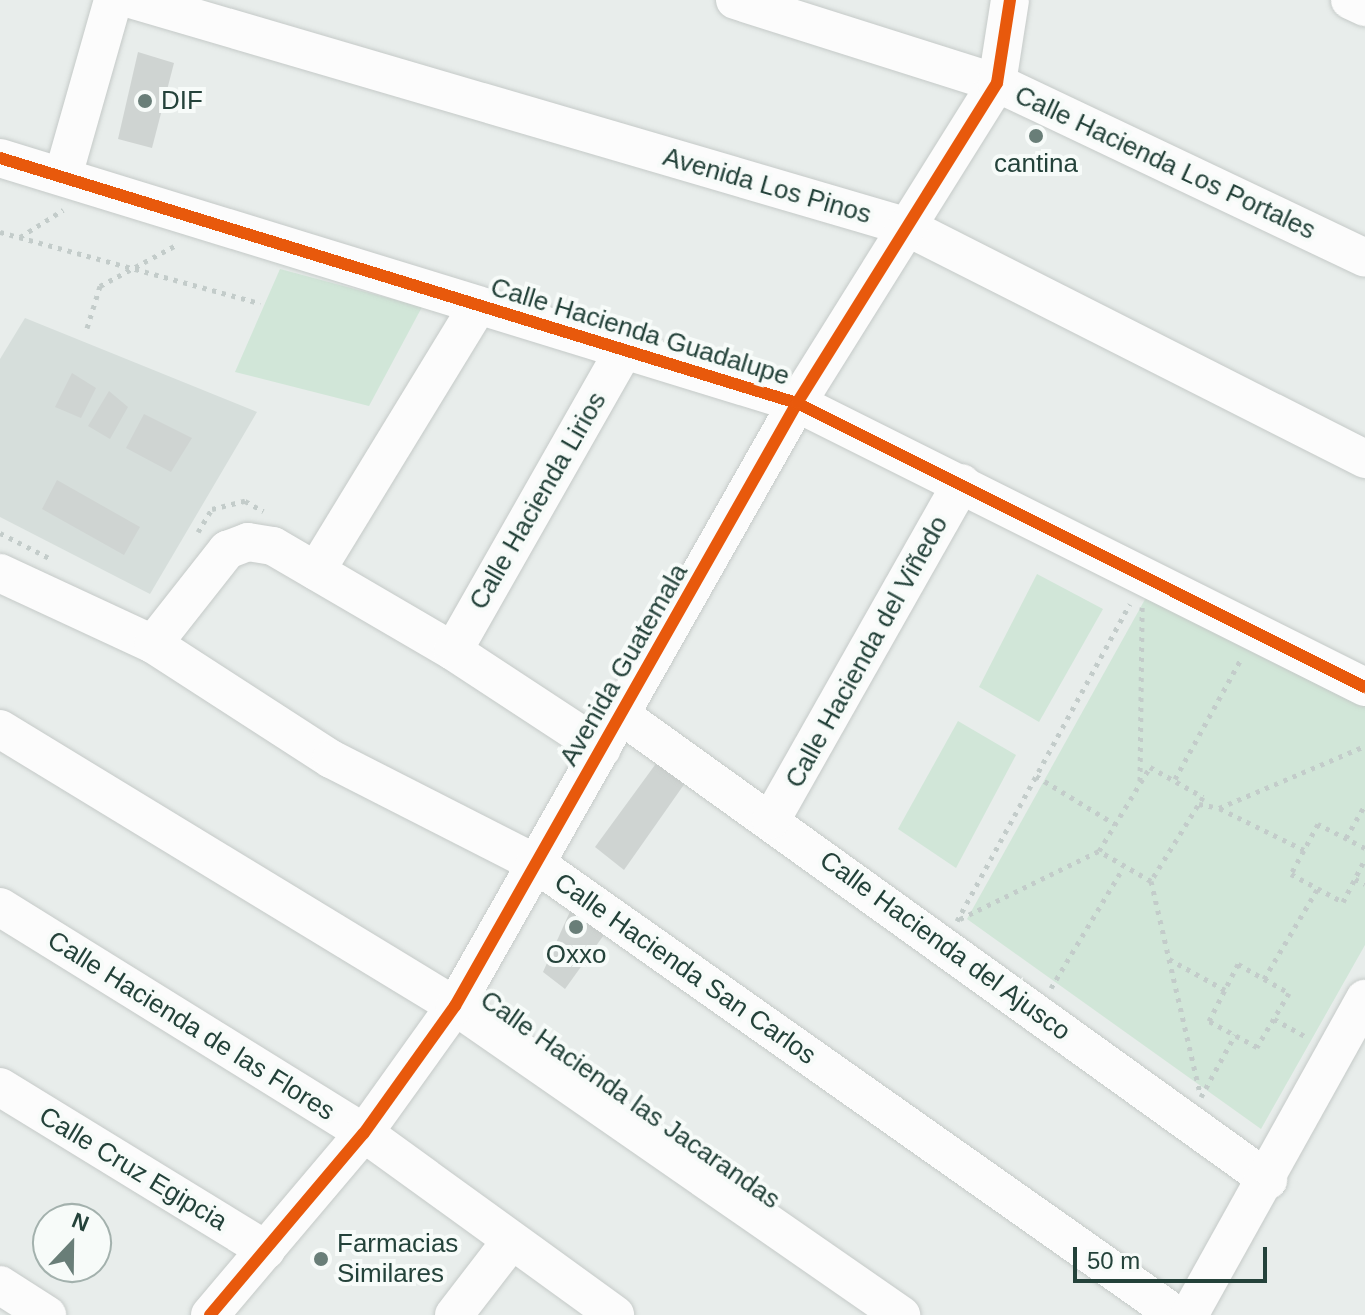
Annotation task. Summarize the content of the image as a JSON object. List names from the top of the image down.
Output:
{
  "streets": {
    "street": [
      "Calle Hacienda Los Portales",
      "Avenida Los Pinos",
      "Calle Hacienda Guadalupe",
      "Calle Hacienda Lirios",
      "Calle Hacienda del Viñedo",
      "Avenida Guatemala",
      "Calle Hacienda del Ajusco",
      "Calle Hacienda San Carlos",
      "Calle Hacienda de las Flores",
      "Calle Hacienda las Jacarandas",
      "Calle Cruz Egipcia"
    ]
  },
  "crossings": [
    ["Calle Hacienda Los Portales", "Avenida Guatemala"],
    ["Avenida Los Pinos", "Avenida Guatemala"],
    ["Calle Hacienda Guadalupe", "Calle Hacienda Lirios"],
    ["Calle Hacienda Guadalupe", "Calle Hacienda del Viñedo"],
    ["Calle Hacienda Guadalupe", "Avenida Guatemala"],
    ["Calle Hacienda del Viñedo", "Calle Hacienda del Ajusco"],
    ["Avenida Guatemala", "Calle Hacienda del Ajusco"],
    ["Avenida Guatemala", "Calle Hacienda San Carlos"],
    ["Avenida Guatemala", "Calle Hacienda de las Flores"],
    ["Avenida Guatemala", "Calle Hacienda las Jacarandas"],
    ["Avenida Guatemala", "Calle Cruz Egipcia"]
  ],
  "places": [
    "DIF",
    "cantina",
    "Oxxo",
    "Farmacias Similares"
  ],
  "scale_bar": "50 m",
  "north": "top"
}
